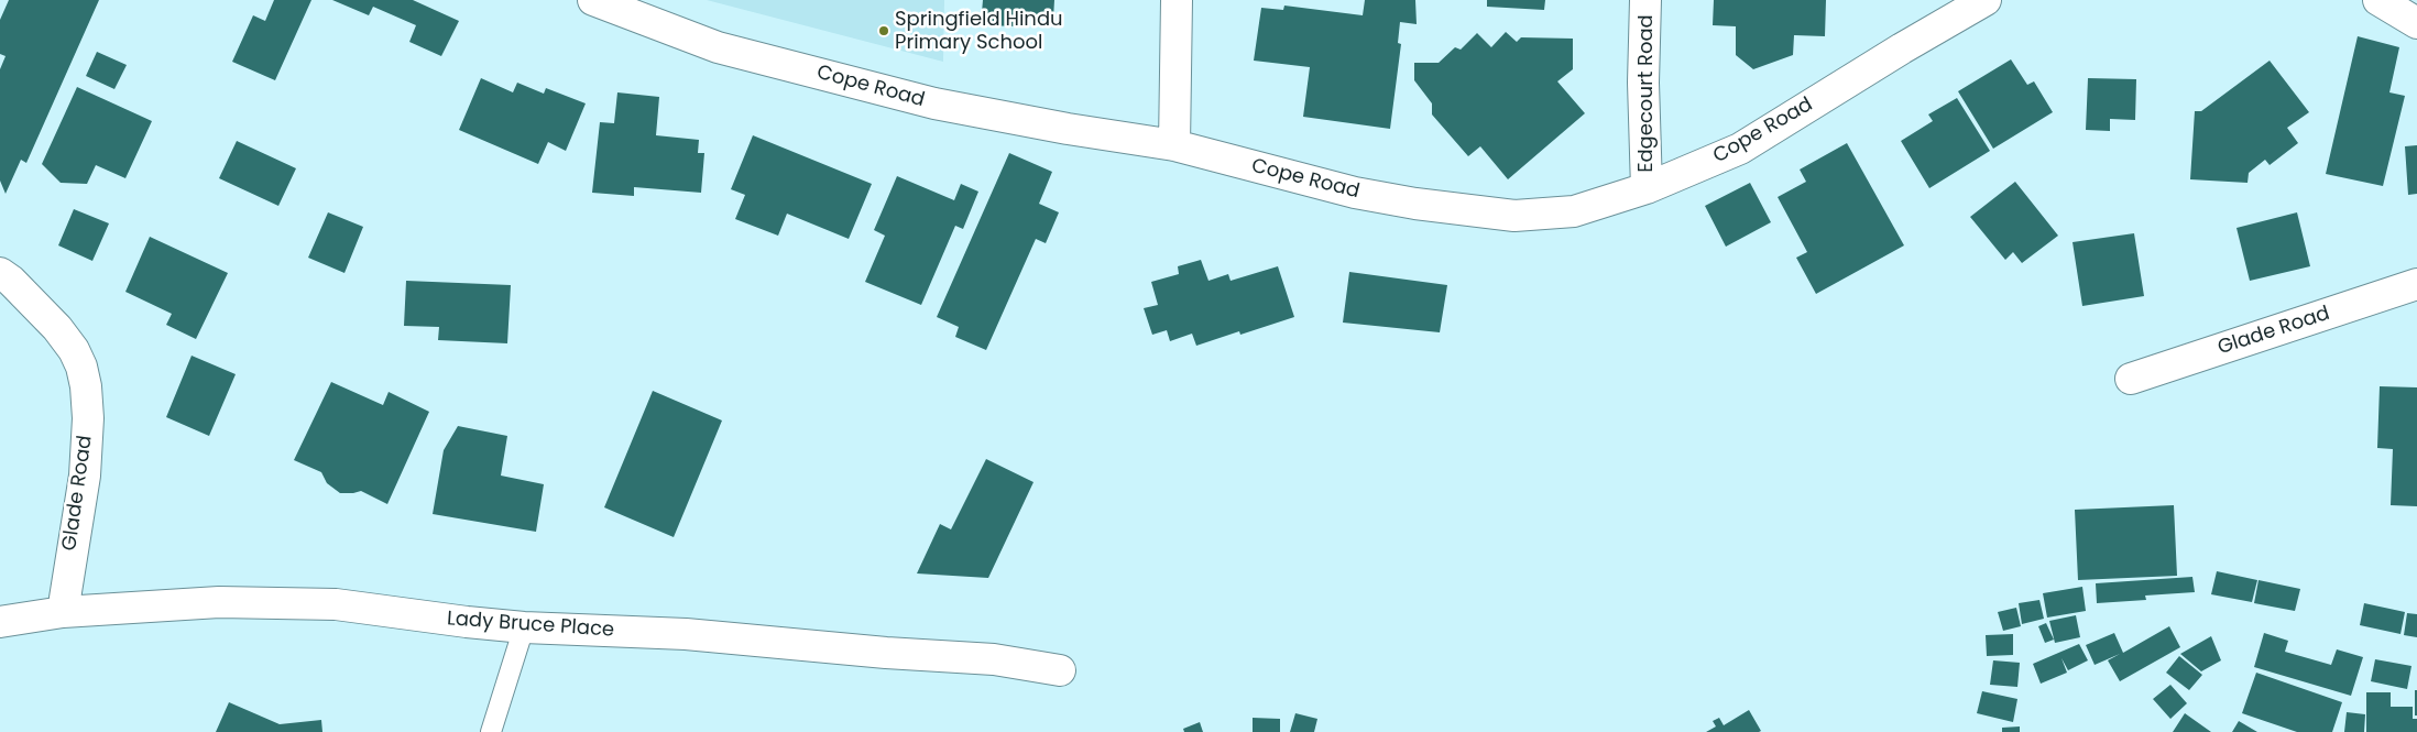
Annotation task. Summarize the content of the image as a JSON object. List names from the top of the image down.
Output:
{
  "streets": {
    "street": [
      "Cope Road",
      "Edgecourt Road",
      "Glade Road",
      "Lady Bruce Place"
    ]
  },
  "crossings": [
    ["Cope Road", "Edgecourt Road"],
    ["Glade Road", "Lady Bruce Place"]
  ],
  "places": ["Springfield Hindu Primary School"]
}
